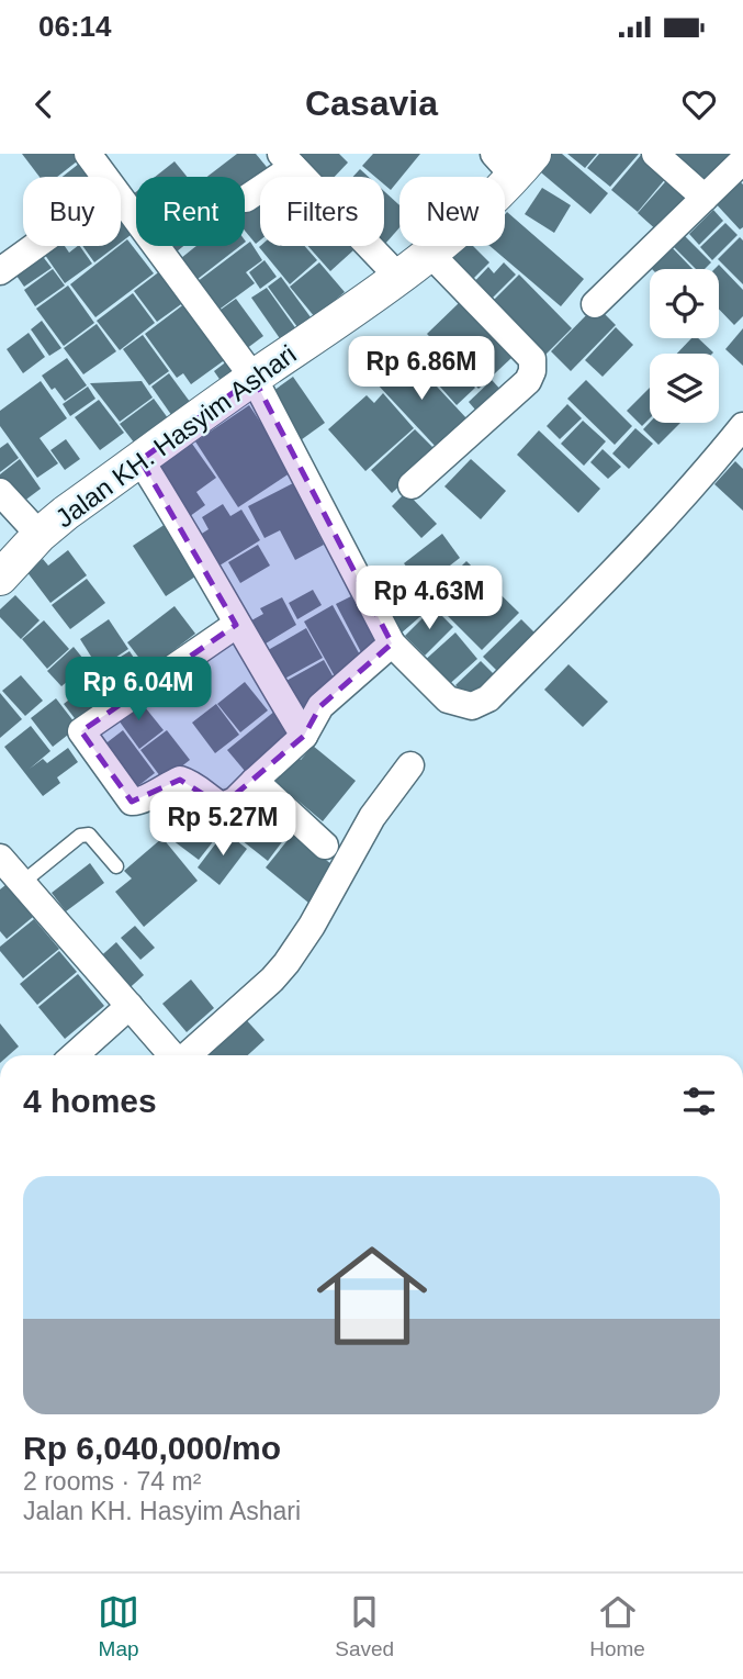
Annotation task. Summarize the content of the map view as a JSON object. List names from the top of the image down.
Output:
{
  "streets": {
    "street": ["Jalan KH. Hasyim Ashari"]
  },
  "page": {
    "status": "06:14",
    "header": "Casavia",
    "chip": [
      "Buy",
      "Rent",
      "Filters",
      "New"
    ],
    "price": [
      "Rp 6.86M",
      "Rp 4.63M",
      "Rp 6.04M",
      "Rp 5.27M"
    ],
    "heading": "4 homes",
    "list": [
      {
        "name": "Rp 6,040,000/mo",
        "note": "2 rooms · 74 m² · Jalan KH. Hasyim Ashari"
      }
    ],
    "tabs": ["Map", "Saved", "Home"]
  }
}
